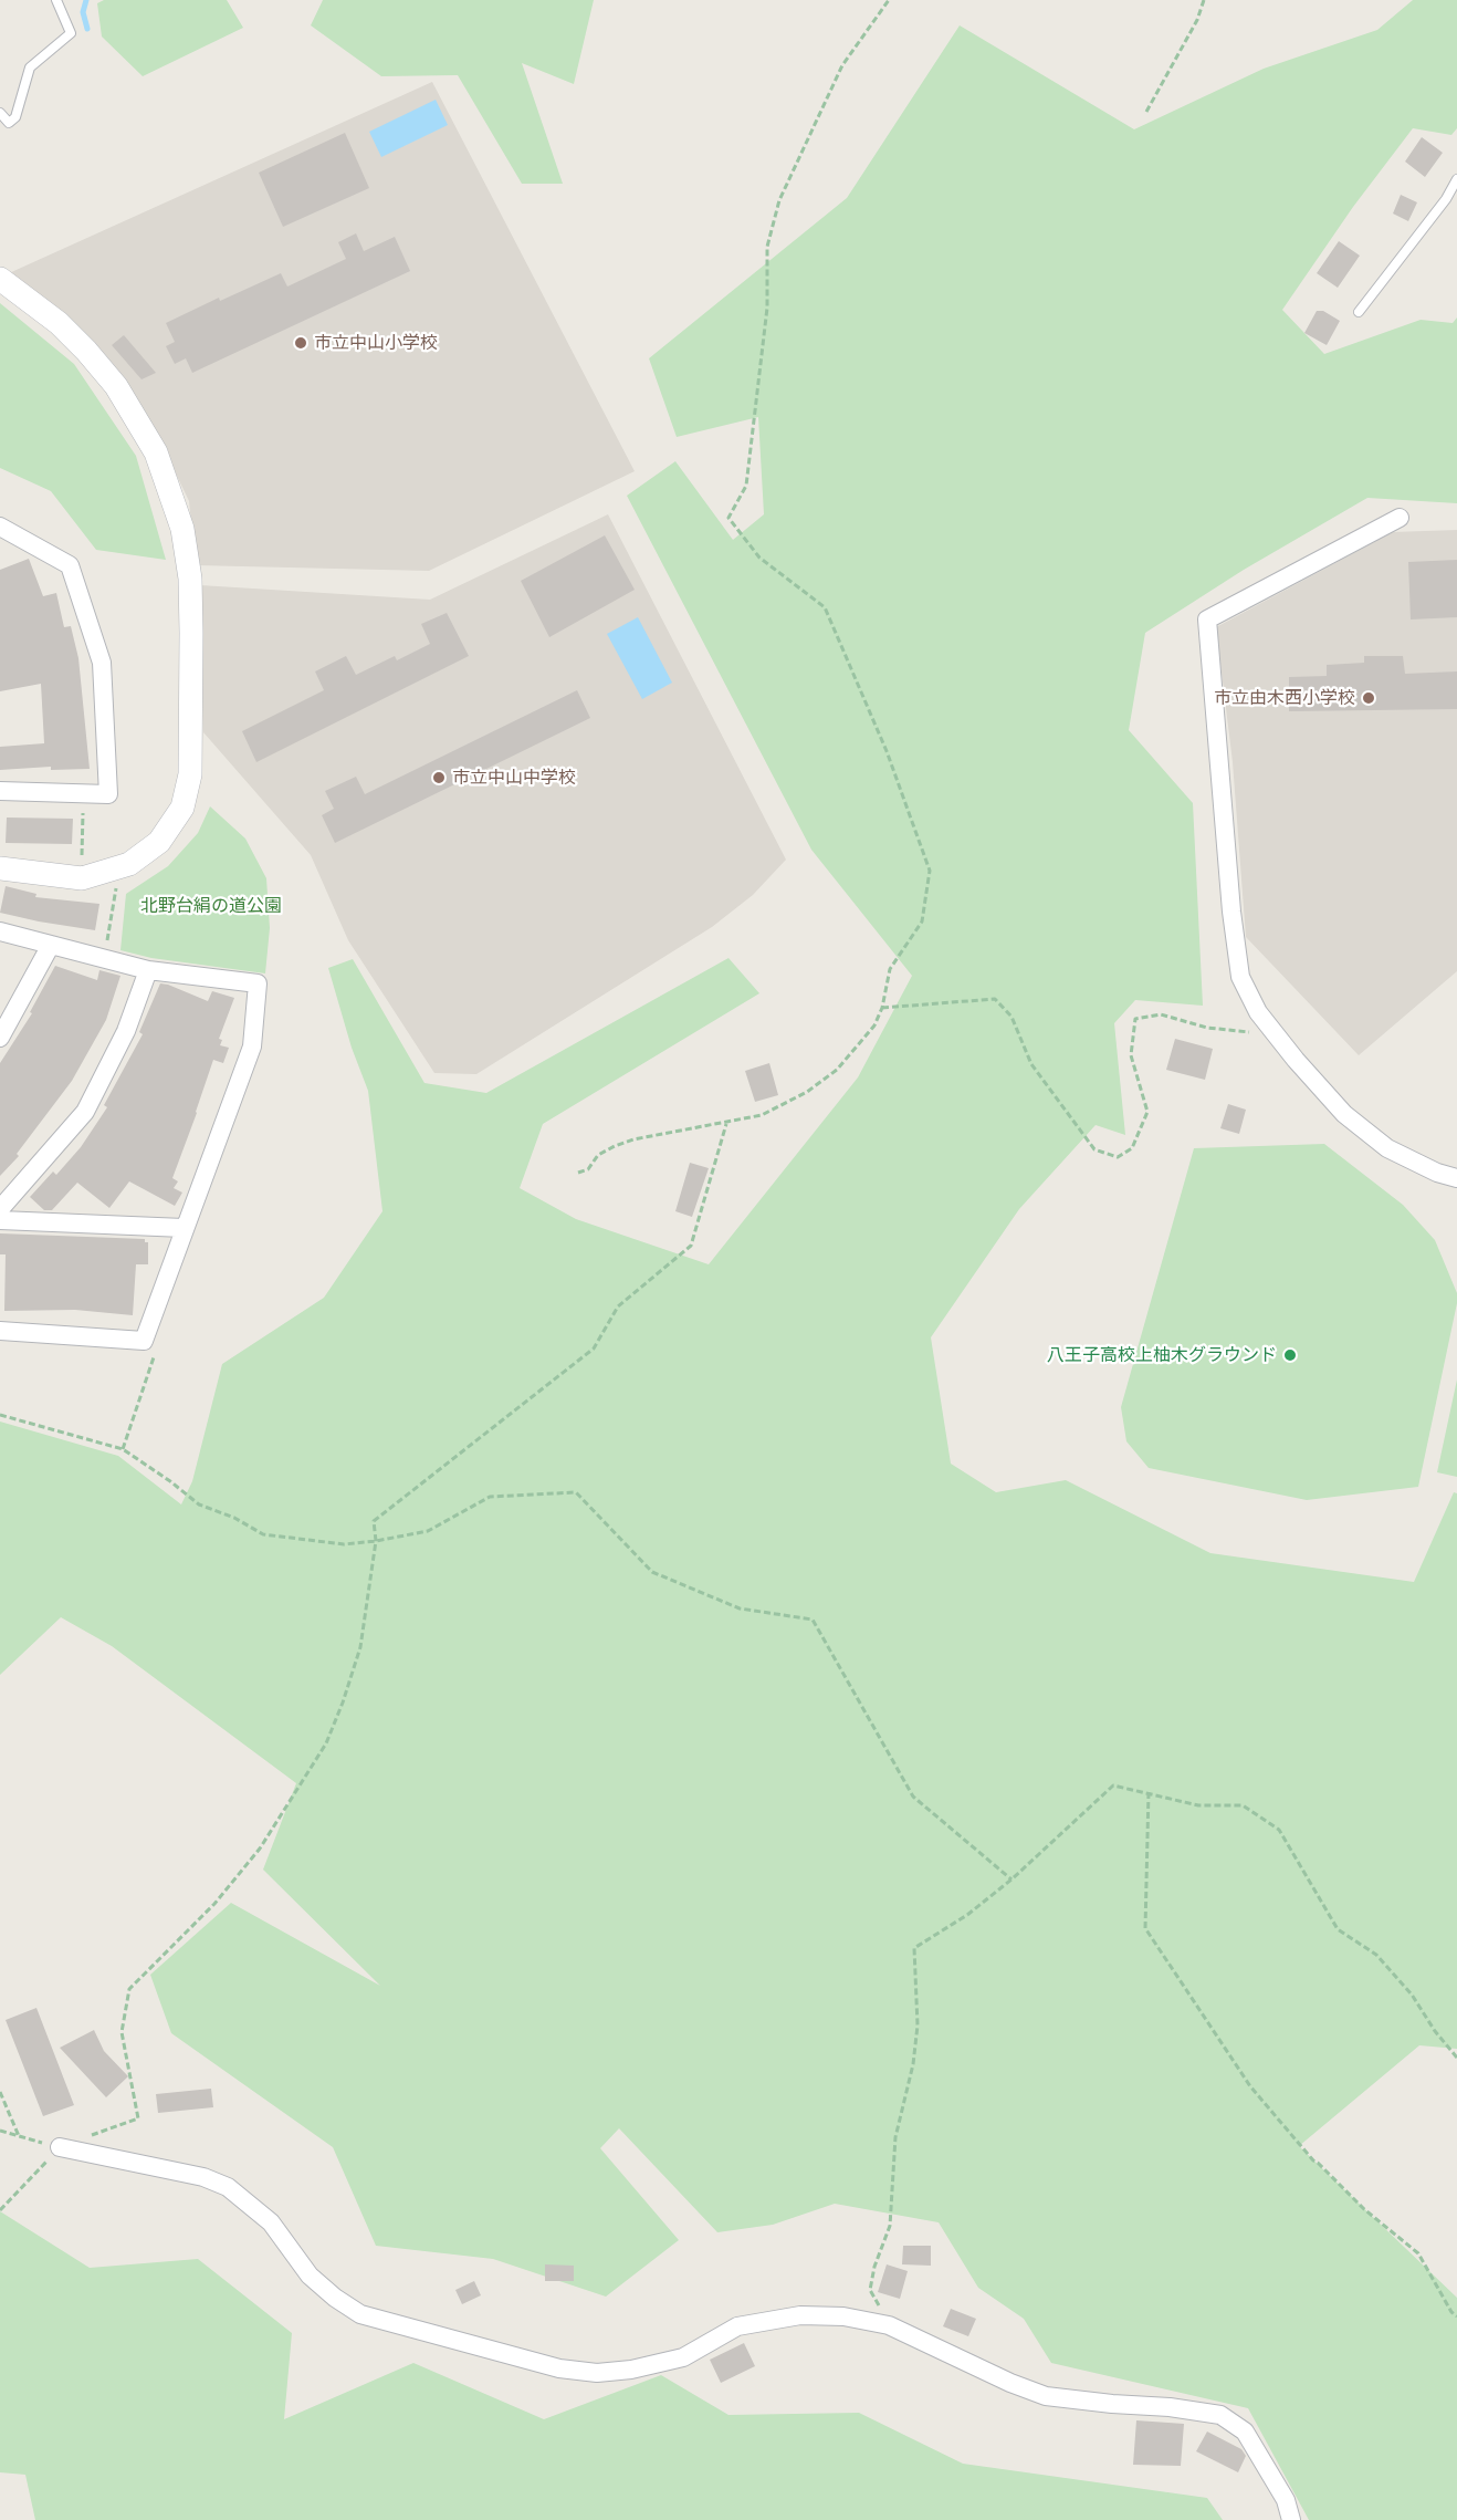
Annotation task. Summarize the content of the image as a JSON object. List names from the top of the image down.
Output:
{
  "parks": ["北野台絹の道公園"],
  "places": [
    "市立中山小学校",
    "市立由木西小学校",
    "市立中山中学校",
    "八王子高校上柚木グラウンド"
  ]
}
